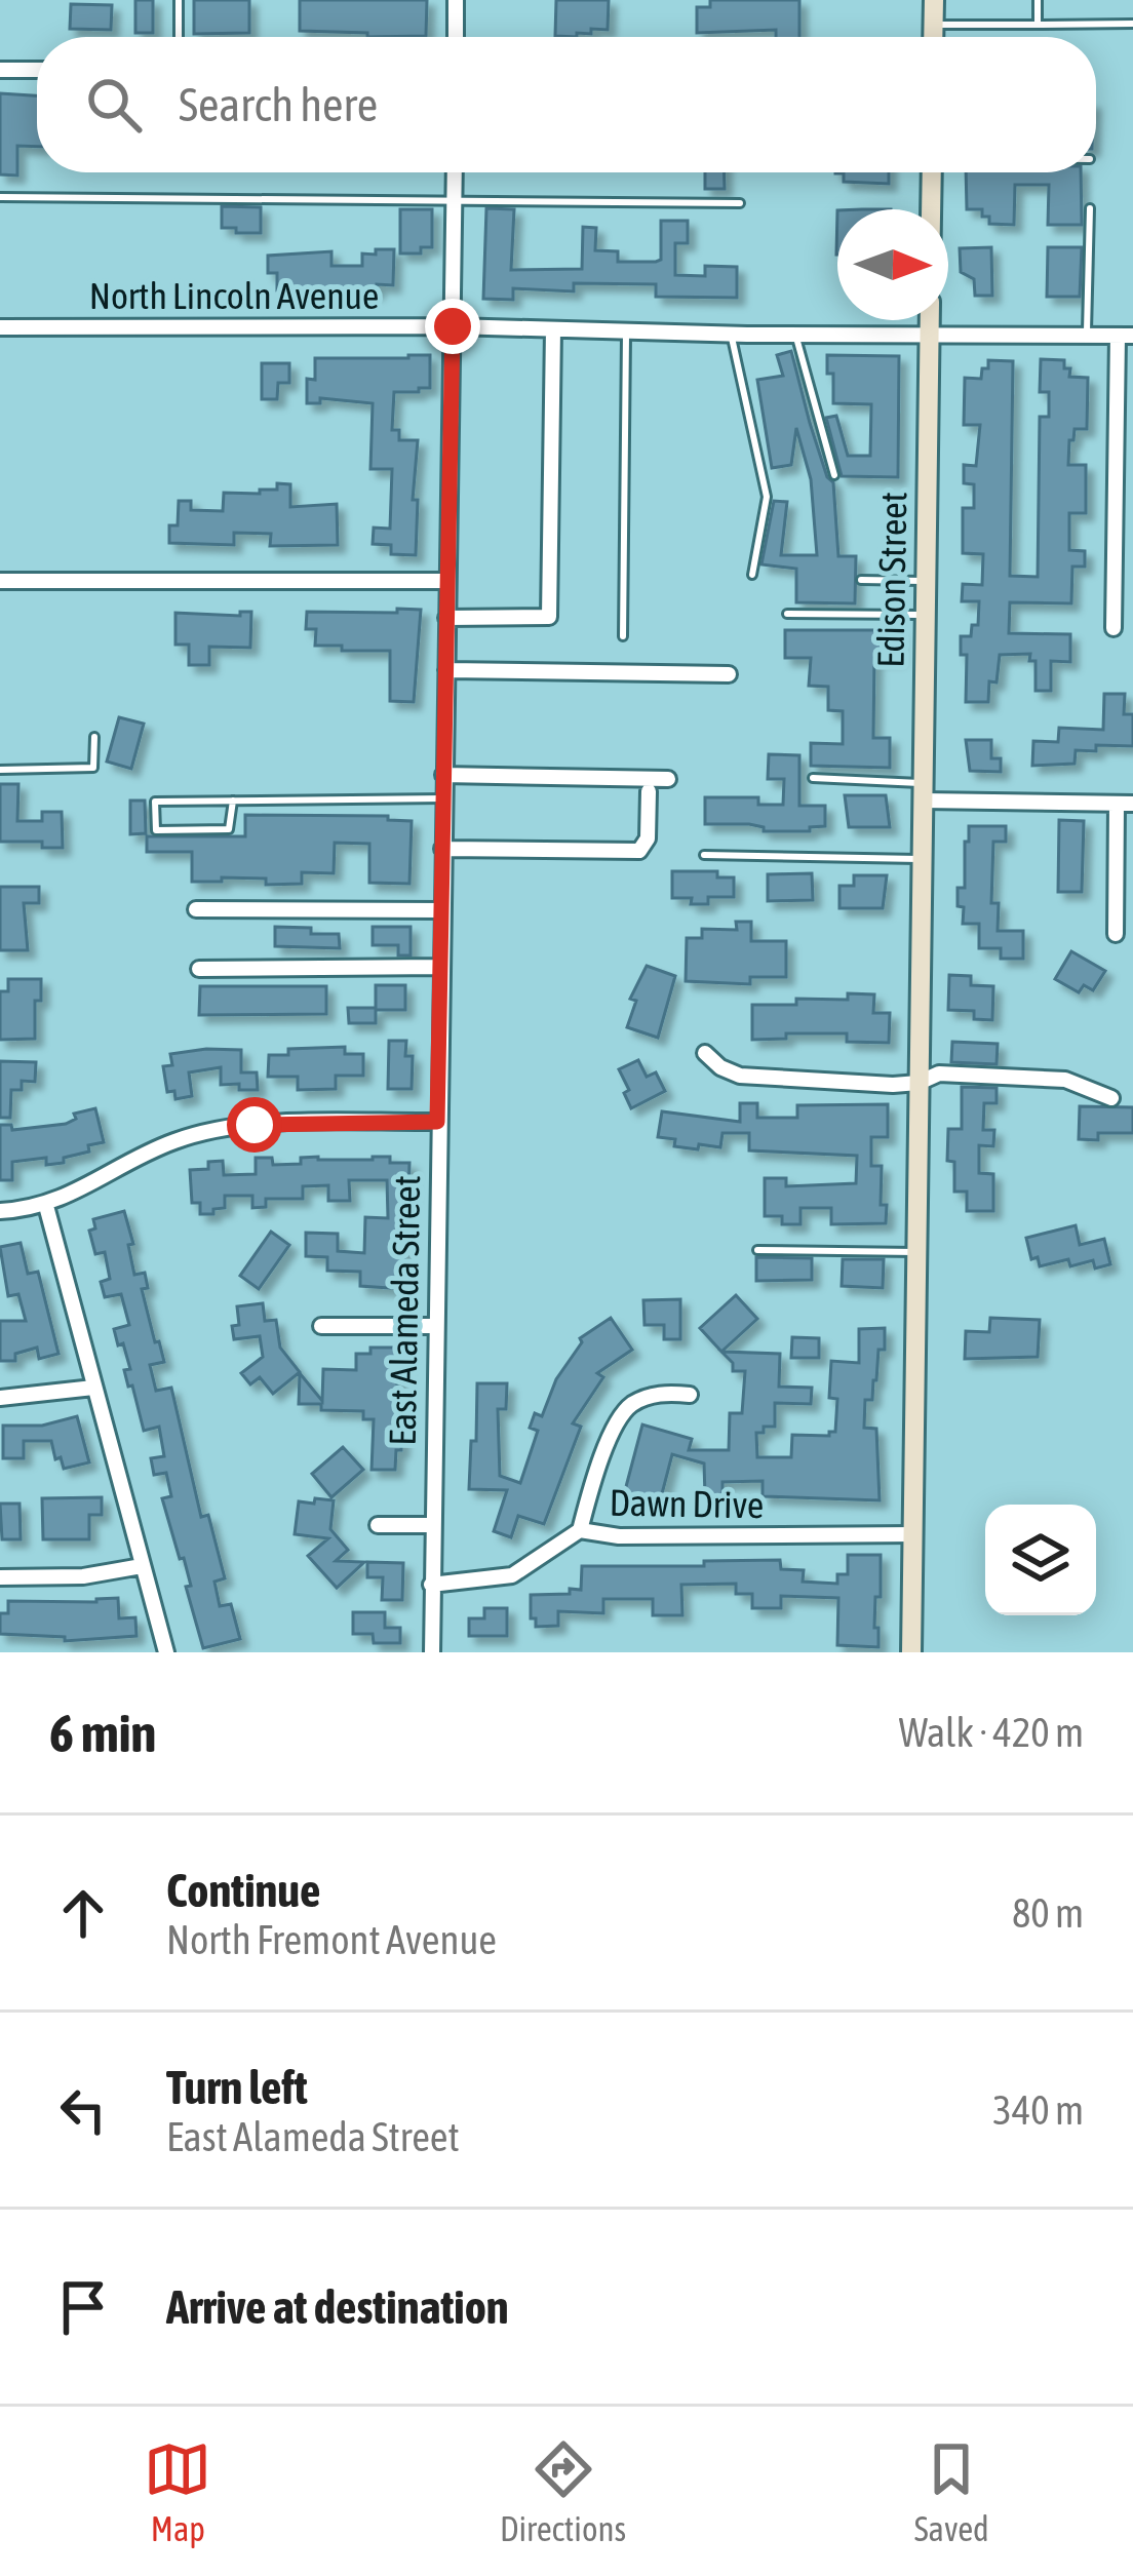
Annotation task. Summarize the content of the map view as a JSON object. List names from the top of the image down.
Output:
{
  "streets": {
    "street": [
      "North Lincoln Avenue",
      "Edison Street",
      "East Alameda Street",
      "Dawn Drive"
    ]
  },
  "crossings": [
    ["North Lincoln Avenue", "Edison Street"],
    ["North Lincoln Avenue", "East Alameda Street"],
    ["Edison Street", "Dawn Drive"],
    ["East Alameda Street", "Dawn Drive"]
  ],
  "north": "right",
  "page": {
    "search": "Search here",
    "heading": ["6 min", "Walk · 420 m"],
    "list": [
      ["Continue", "North Fremont Avenue", "80 m"],
      ["Turn left", "East Alameda Street", "340 m"],
      "Arrive at destination"
    ],
    "nav": ["Map", "Directions", "Saved"]
  }
}
